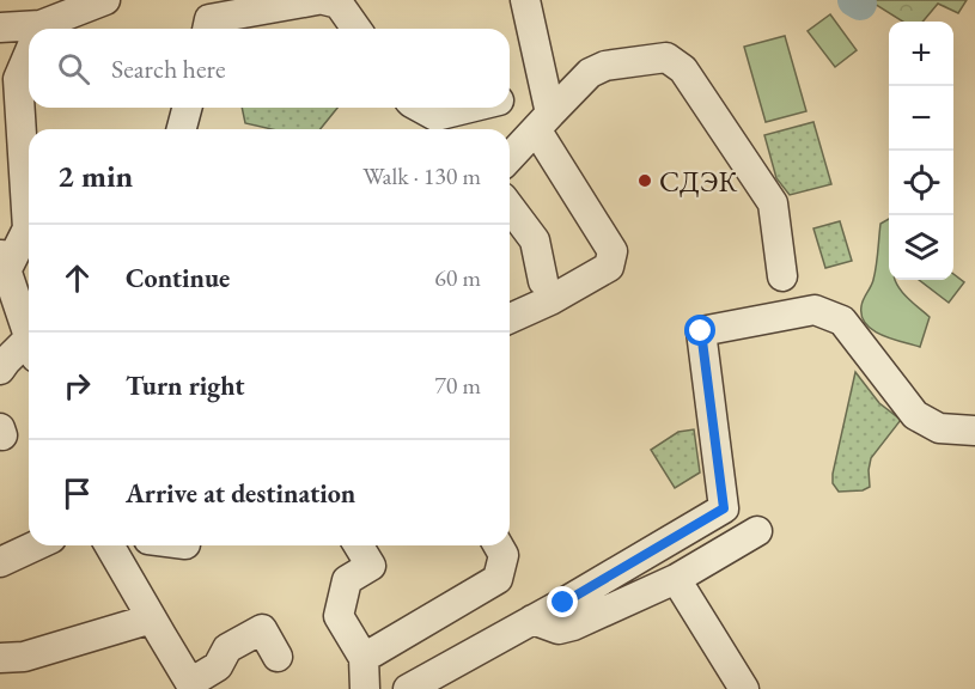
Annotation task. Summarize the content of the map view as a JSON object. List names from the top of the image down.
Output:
{
  "places": ["СДЭК"],
  "page": {
    "map_buttons": ["+", "−"],
    "search": "Search here",
    "heading": ["2 min", "Walk · 130 m"],
    "list": [
      ["Continue", "60 m"],
      ["Turn right", "70 m"],
      "Arrive at destination"
    ]
  }
}
